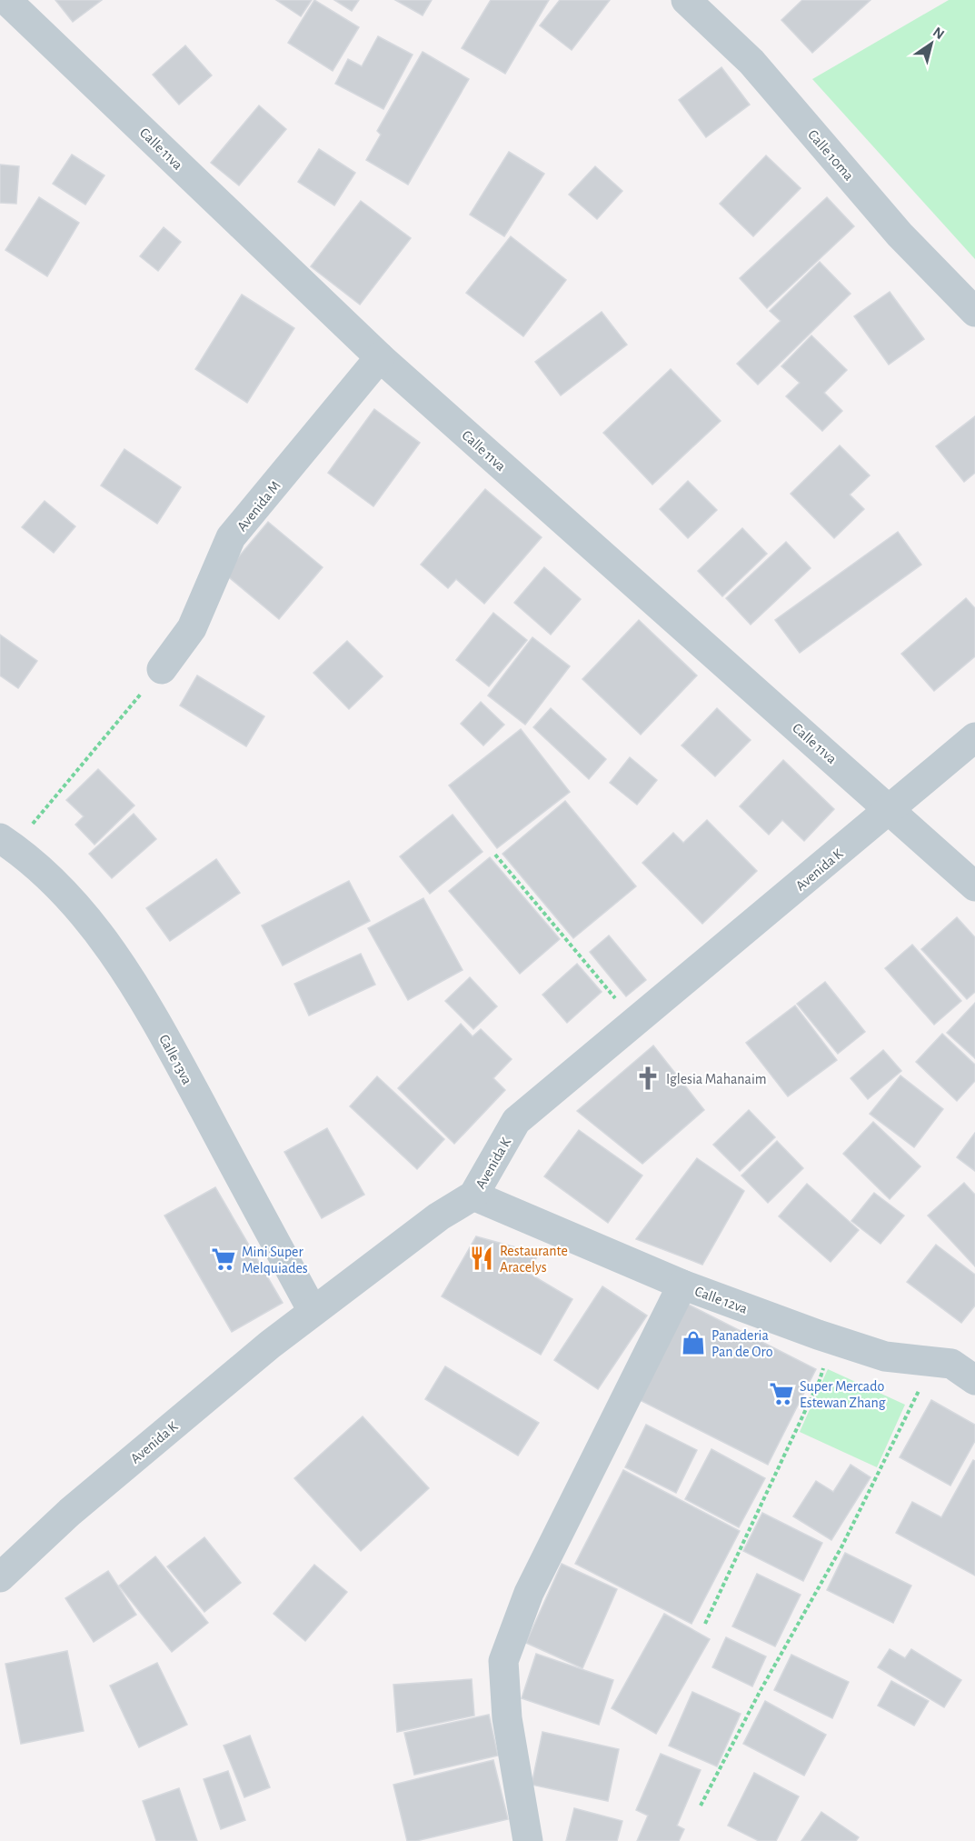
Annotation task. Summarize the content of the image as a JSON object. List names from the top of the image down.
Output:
{
  "streets": {
    "street": [
      "Calle 11va",
      "Calle 10ma",
      "Avenida M",
      "Avenida K",
      "Calle 13va",
      "Calle 12va"
    ]
  },
  "crossings": [
    ["Calle 11va", "Avenida M"],
    ["Calle 11va", "Avenida K"],
    ["Avenida K", "Calle 13va"],
    ["Avenida K", "Calle 12va"]
  ],
  "places": {
    "church": ["Iglesia Mahanaim"],
    "restaurant": ["Restaurante Aracelys"],
    "supermarket": ["Mini Super Melquiades", "Super Mercado Estewan Zhang"],
    "shop": ["Panaderia Pan de Oro"]
  },
  "north": "top right"
}
